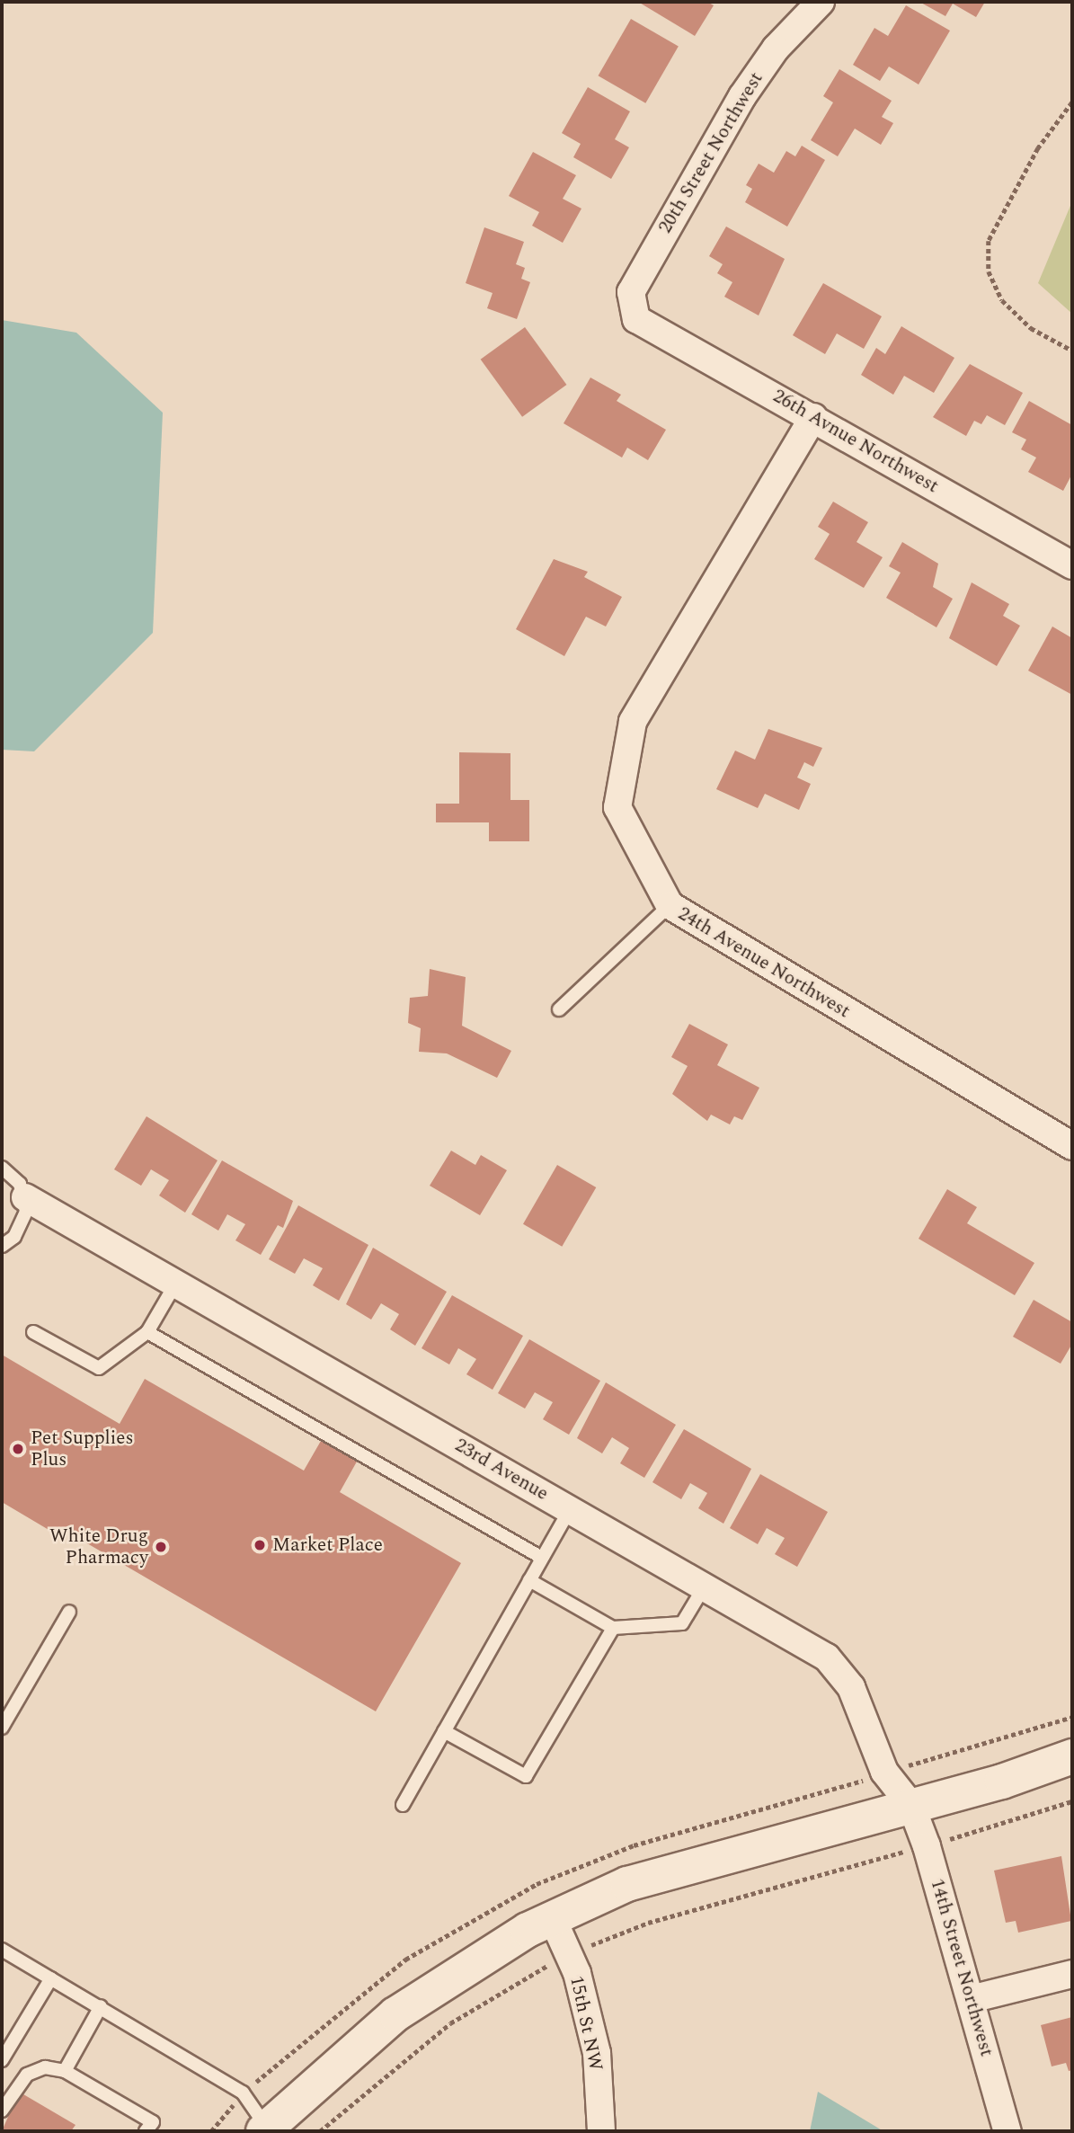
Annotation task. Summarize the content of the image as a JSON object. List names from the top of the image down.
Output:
{
  "streets": {
    "street": [
      "20th Street Northwest",
      "26th Avnue Northwest",
      "24th Avenue Northwest",
      "23rd Avenue",
      "14th Street Northwest",
      "15th St NW"
    ]
  },
  "crossings": [
    ["20th Street Northwest", "26th Avnue Northwest"],
    ["26th Avnue Northwest", "24th Avenue Northwest"],
    ["23rd Avenue", "14th Street Northwest"]
  ],
  "places": ["Pet Supplies Plus", "Market Place", "White Drug Pharmacy"]
}
